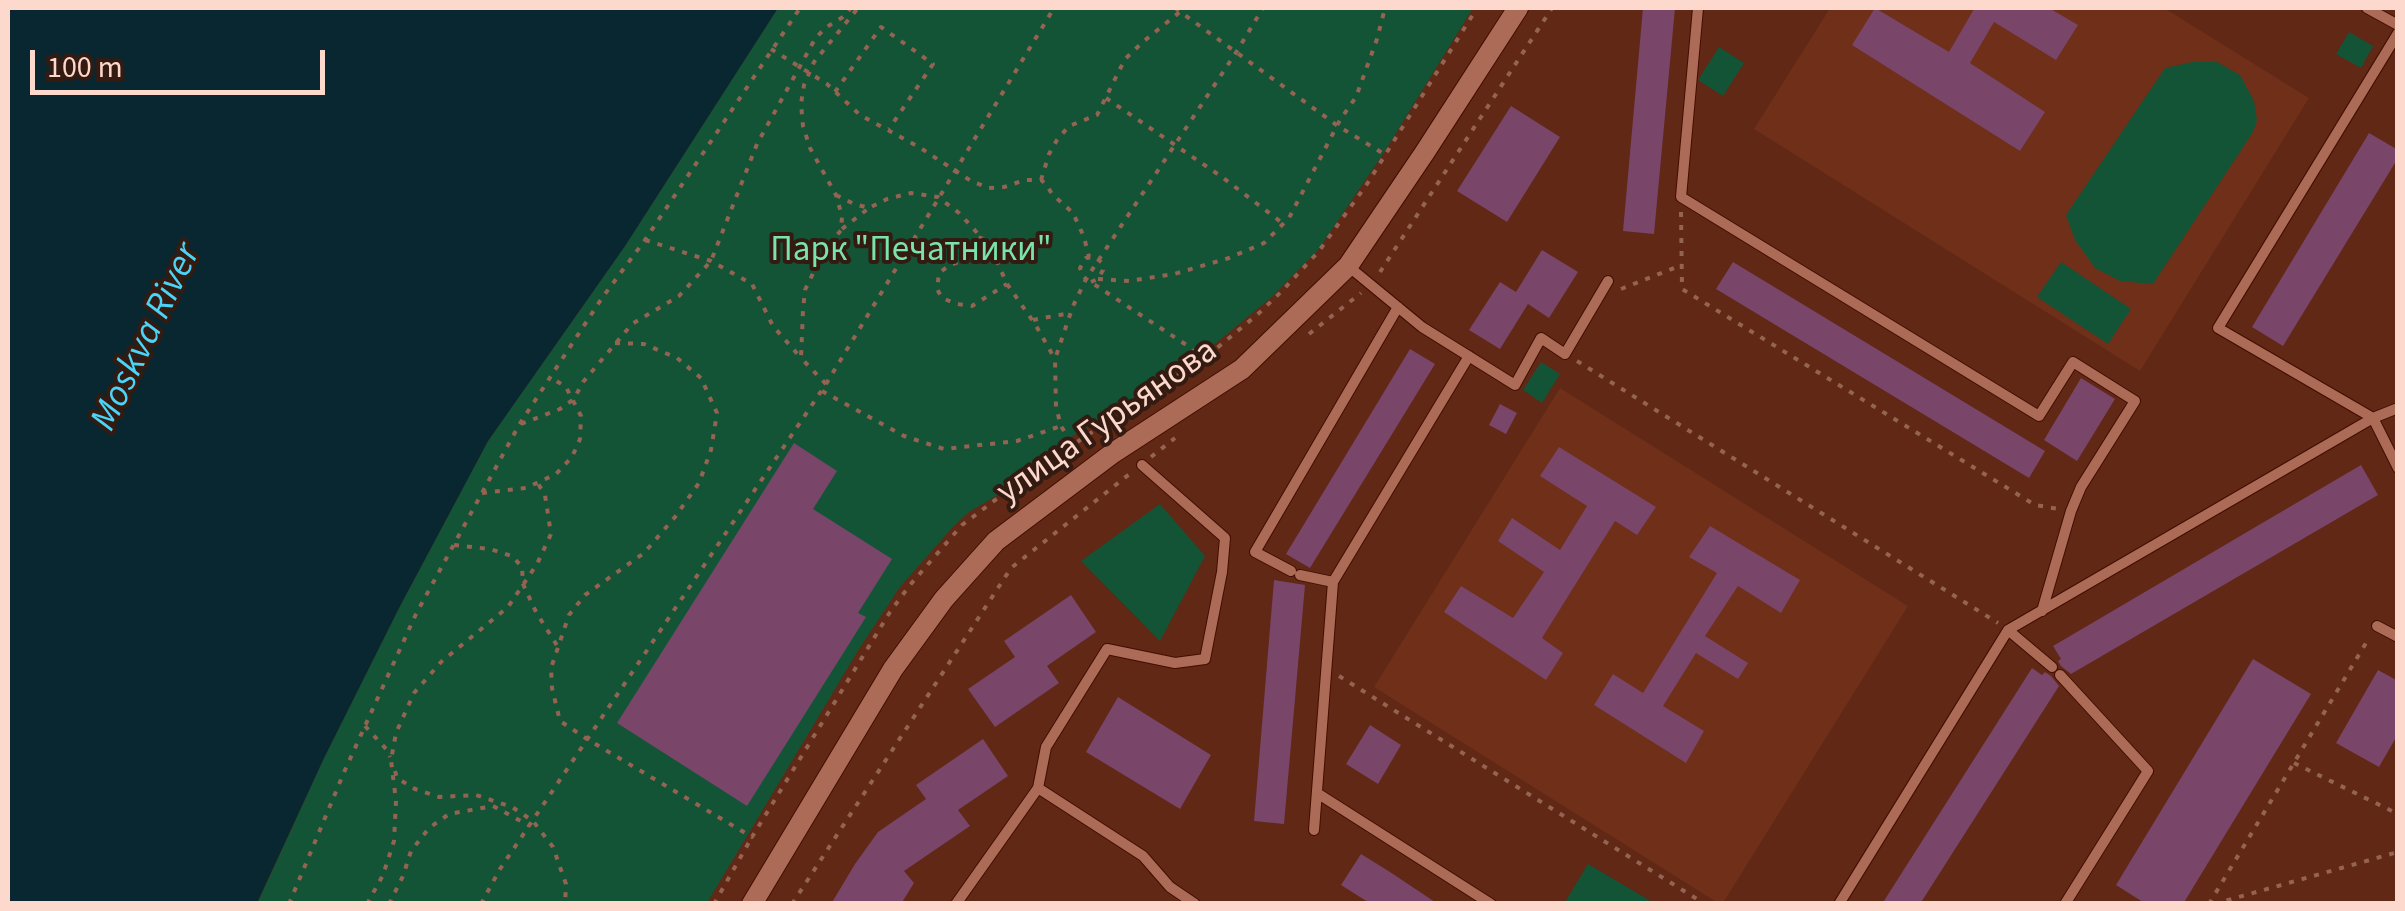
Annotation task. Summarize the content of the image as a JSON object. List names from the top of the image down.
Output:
{
  "streets": {
    "street": ["улица Гурьянова"]
  },
  "water": ["Moskva River"],
  "parks": ["Парк \"Печатники\""],
  "scale_bar": "100 m"
}
